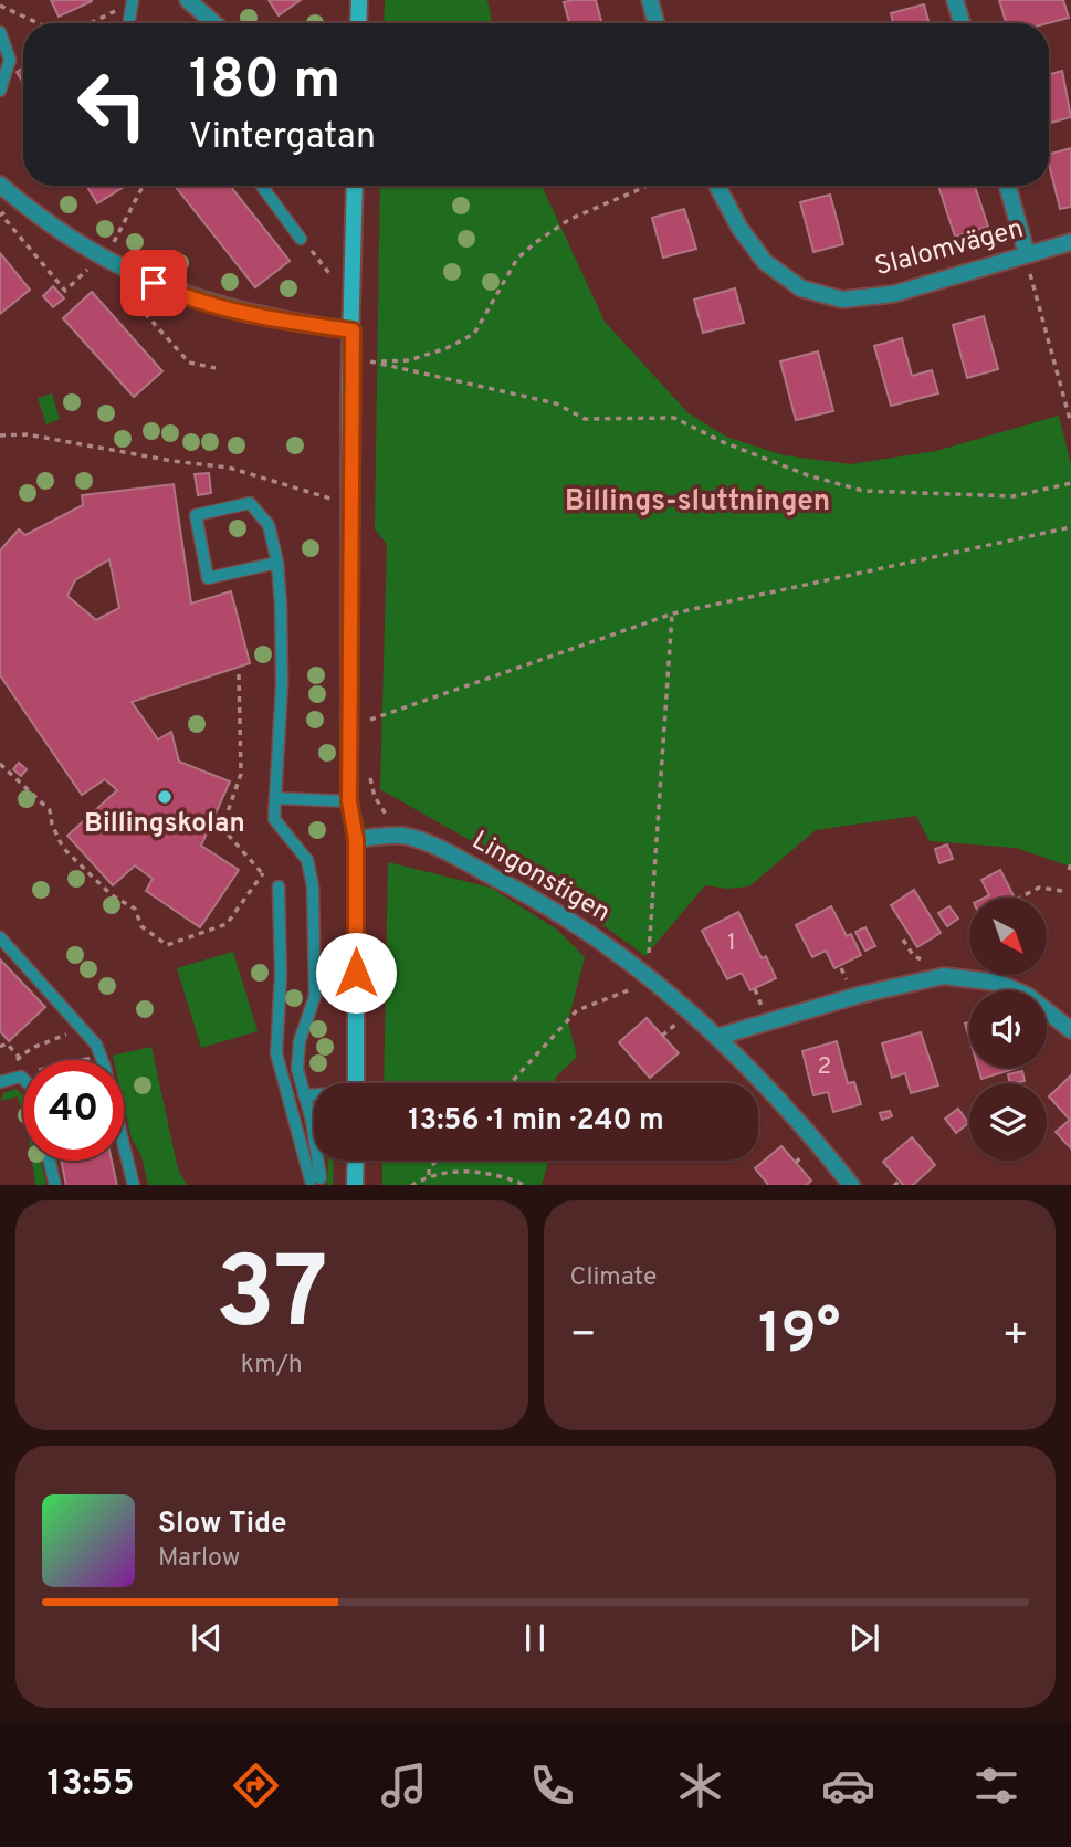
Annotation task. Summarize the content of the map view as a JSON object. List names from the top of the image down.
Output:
{
  "streets": {
    "street": ["Slalomvägen", "Lingonstigen"]
  },
  "districts": ["Billings-sluttningen"],
  "places": ["Billingskolan"],
  "house_numbers": ["1", "2"],
  "north": "bottom right",
  "page": {
    "turn": ["180 m", "Vintergatan"],
    "limit": "40",
    "trip": "13:56 · 1 min · 240 m",
    "tile": [
      ["37", "km/h"],
      "Climate"
    ],
    "heat": ["−", "19°", "+"],
    "song": ["Slow Tide", "Marlow"],
    "tabs": "13:55"
  }
}
